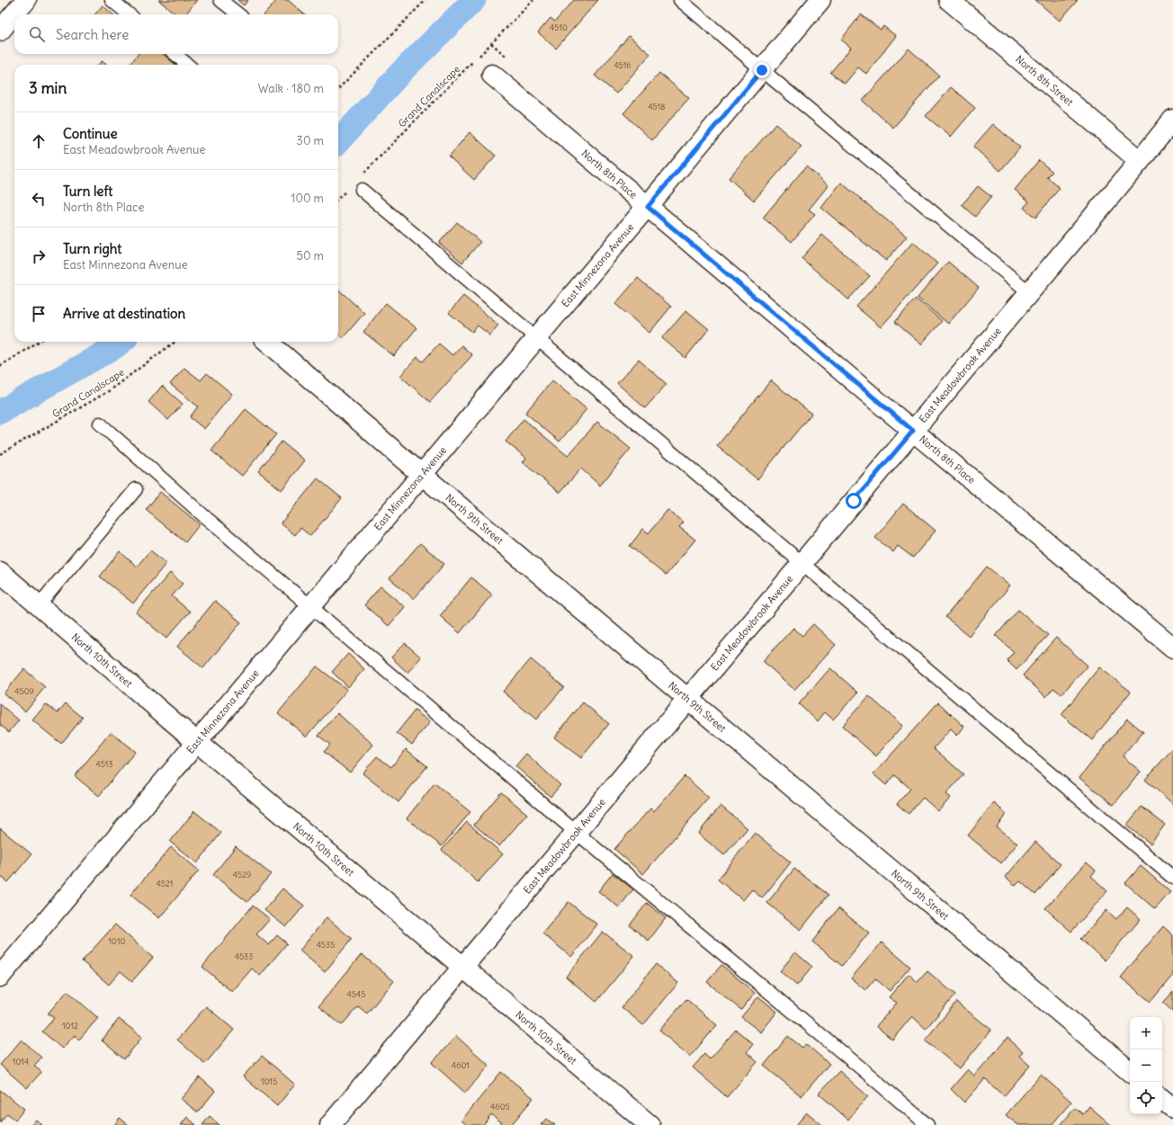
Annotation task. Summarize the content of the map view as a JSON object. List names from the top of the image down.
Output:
{
  "streets": {
    "street": [
      "North 8th Street",
      "North 8th Place",
      "East Minnezona Avenue",
      "East Meadowbrook Avenue",
      "North 9th Street",
      "North 10th Street"
    ],
    "path": ["Grand Canalscape"]
  },
  "crossings": [
    ["North 8th Street", "East Meadowbrook Avenue"],
    ["North 8th Place", "East Minnezona Avenue"],
    ["North 8th Place", "East Meadowbrook Avenue"],
    ["East Minnezona Avenue", "North 9th Street"],
    ["East Minnezona Avenue", "North 10th Street"],
    ["East Meadowbrook Avenue", "North 9th Street"],
    ["East Meadowbrook Avenue", "North 10th Street"]
  ],
  "house_numbers": [
    "4510",
    "4516",
    "4518",
    "4509",
    "4513",
    "4529",
    "4521",
    "1010",
    "4535",
    "4533",
    "4545",
    "1012",
    "1014",
    "4601",
    "1015",
    "4605"
  ],
  "page": {
    "search": "Search here",
    "heading": ["3 min", "Walk · 180 m"],
    "list": [
      ["Continue", "East Meadowbrook Avenue", "30 m"],
      ["Turn left", "North 8th Place", "100 m"],
      ["Turn right", "East Minnezona Avenue", "50 m"],
      "Arrive at destination"
    ],
    "map_buttons": ["+", "−"]
  }
}
